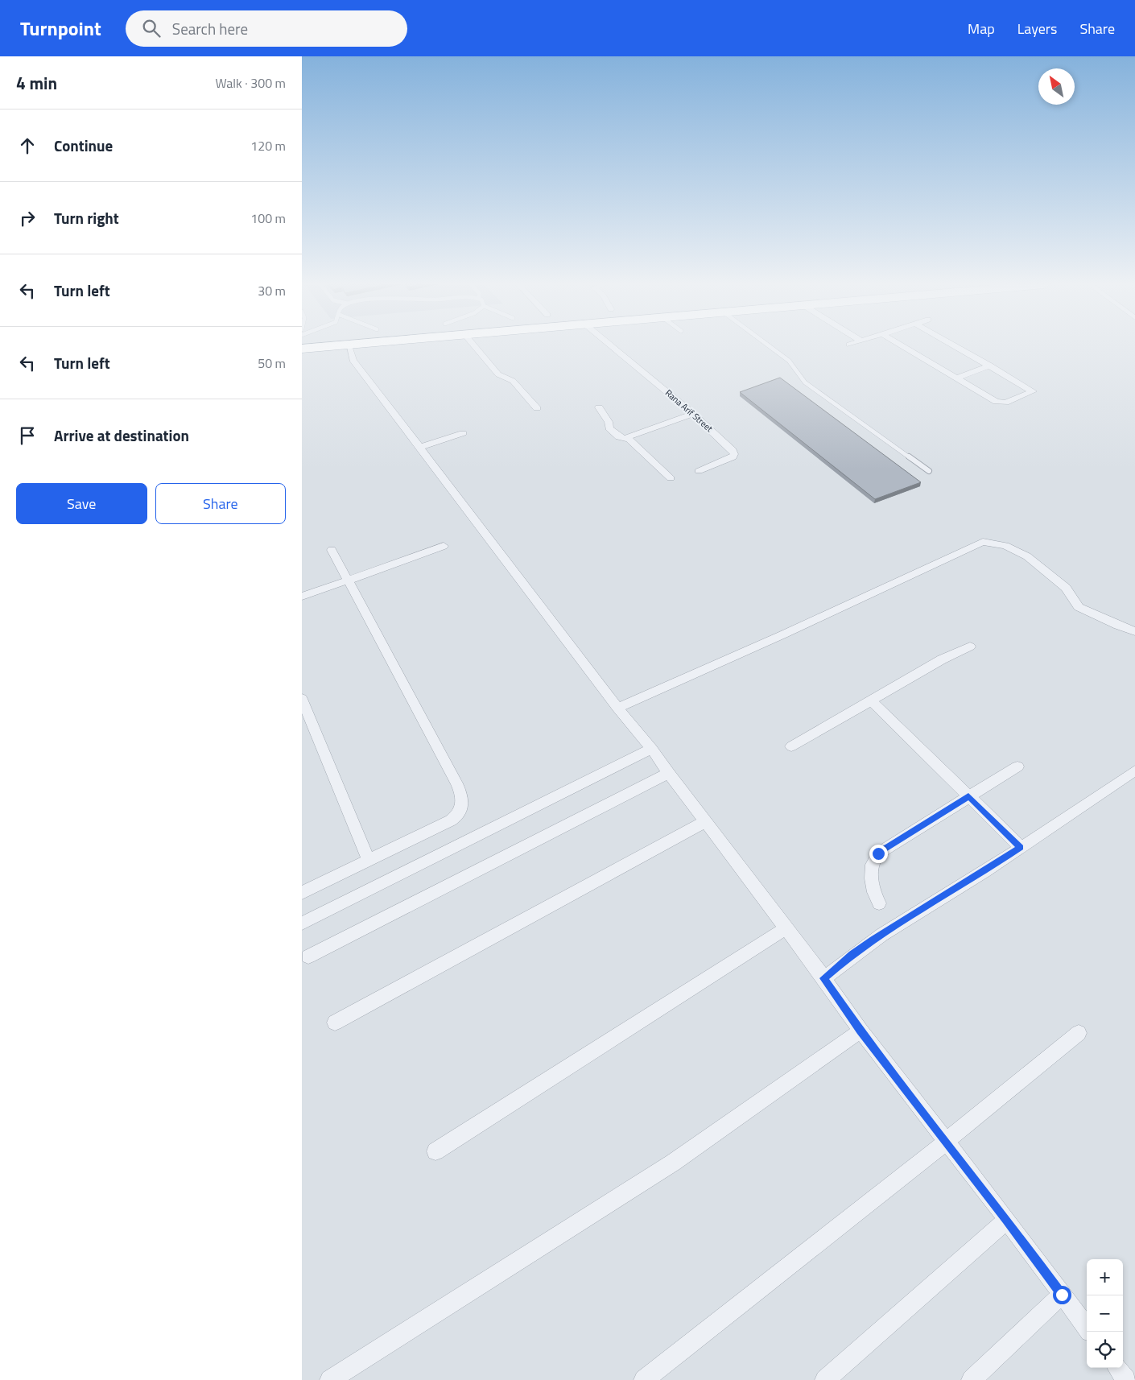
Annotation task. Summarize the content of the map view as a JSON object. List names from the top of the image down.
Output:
{
  "streets": {
    "street": ["Rana Arif Street"]
  },
  "north": "top left",
  "page": {
    "header": "Turnpoint",
    "search": "Search here",
    "nav": ["Map", "Layers", "Share"],
    "heading": ["4 min", "Walk · 300 m"],
    "list": [
      ["Continue", "120 m"],
      ["Turn right", "100 m"],
      ["Turn left", "30 m"],
      ["Turn left", "50 m"],
      "Arrive at destination"
    ],
    "buttons": ["Save", "Share"],
    "map_buttons": ["+", "−"]
  }
}
